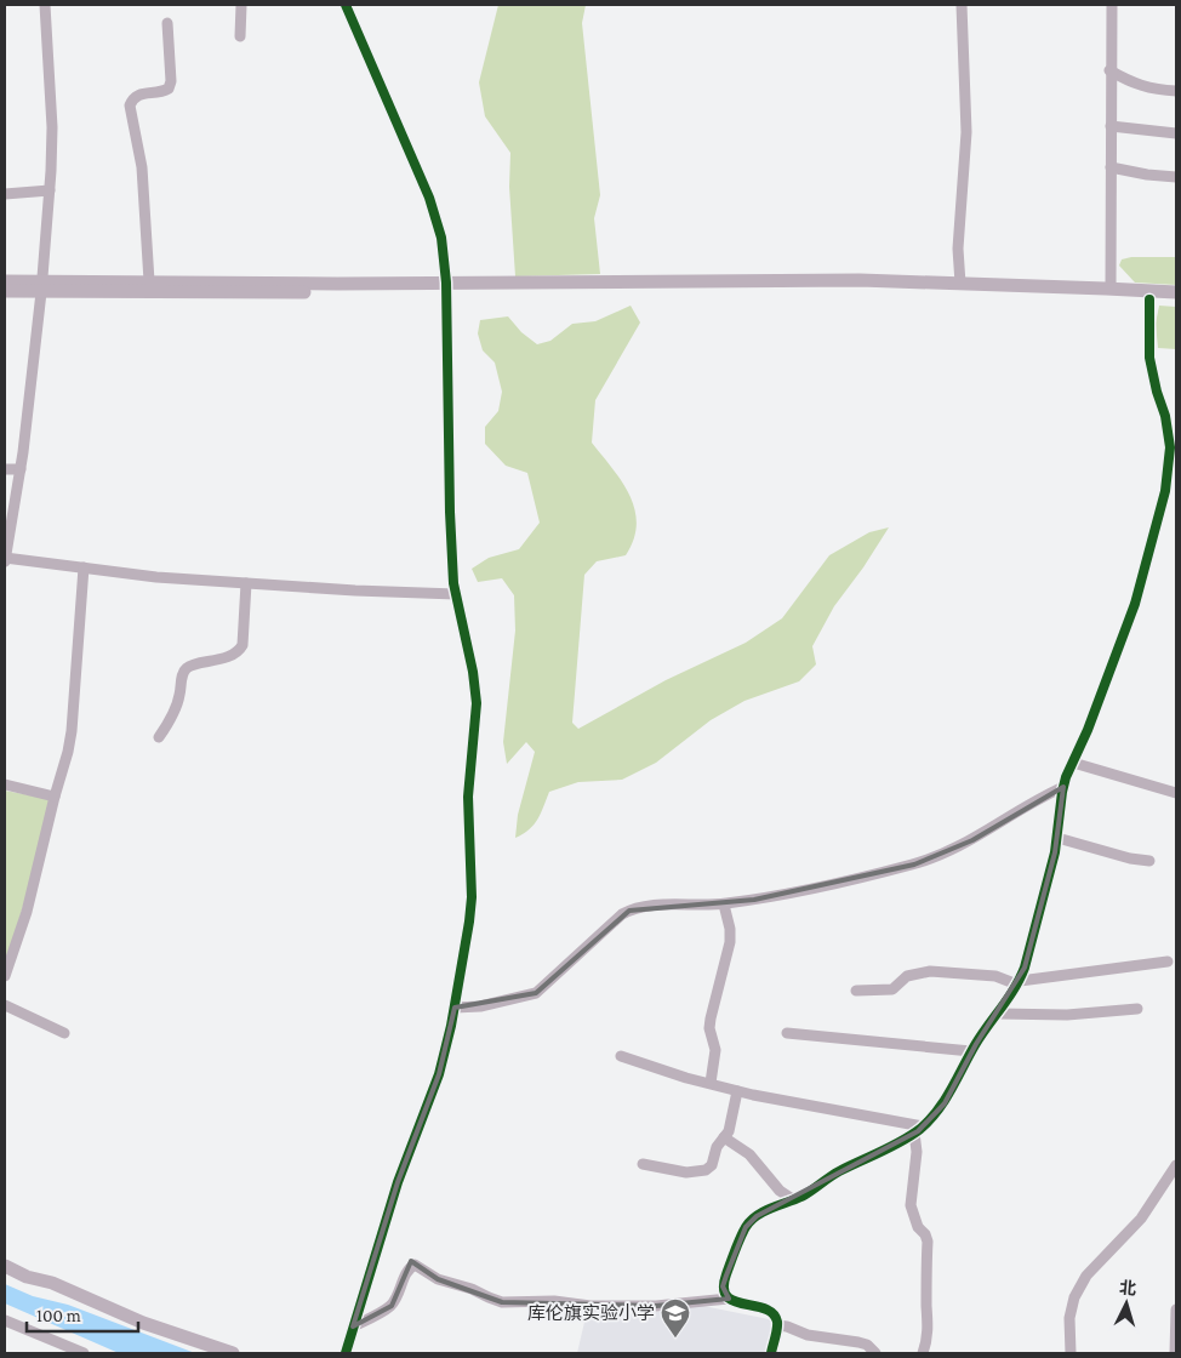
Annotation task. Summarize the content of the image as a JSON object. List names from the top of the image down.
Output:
{
  "places": {
    "school or university": ["库伦旗实验小学"]
  },
  "scale_bar": "100 m",
  "north": "top"
}
